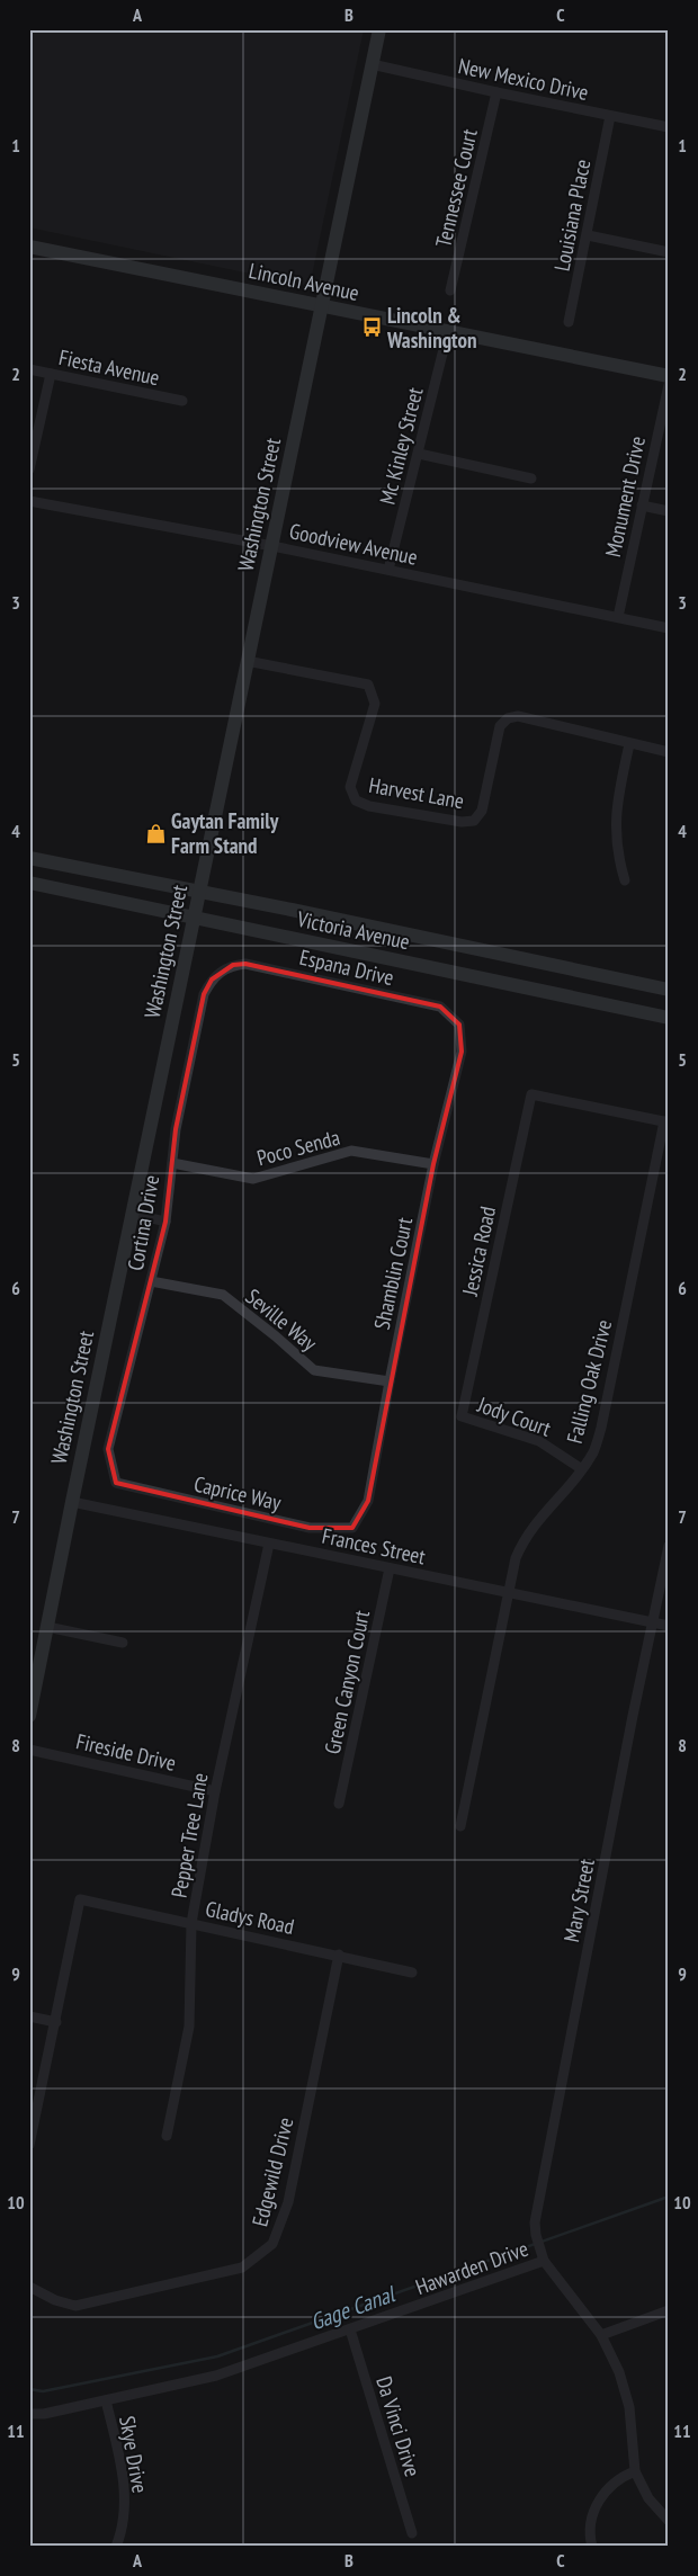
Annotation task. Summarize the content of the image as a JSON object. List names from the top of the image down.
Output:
{
  "streets": {
    "main road": ["Lincoln Avenue", "Washington Street", "Victoria Avenue"],
    "street": [
      "New Mexico Drive",
      "Tennessee Court",
      "Louisiana Place",
      "Fiesta Avenue",
      "Mc Kinley Street",
      "Monument Drive",
      "Goodview Avenue",
      "Harvest Lane",
      "Espana Drive",
      "Poco Senda",
      "Cortina Drive",
      "Jessica Road",
      "Shamblin Court",
      "Seville Way",
      "Falling Oak Drive",
      "Jody Court",
      "Caprice Way",
      "Frances Street",
      "Green Canyon Court",
      "Fireside Drive",
      "Pepper Tree Lane",
      "Mary Street",
      "Gladys Road",
      "Edgewild Drive",
      "Hawarden Drive",
      "Da Vinci Drive",
      "Skye Drive"
    ]
  },
  "crossings": [
    ["New Mexico Drive", "Tennessee Court"],
    ["New Mexico Drive", "Louisiana Place"],
    ["New Mexico Drive", "Washington Street"],
    ["Lincoln Avenue", "Mc Kinley Street"],
    ["Lincoln Avenue", "Washington Street"],
    ["Mc Kinley Street", "Goodview Avenue"],
    ["Monument Drive", "Goodview Avenue"],
    ["Washington Street", "Goodview Avenue"],
    ["Washington Street", "Harvest Lane"],
    ["Washington Street", "Victoria Avenue"],
    ["Washington Street", "Frances Street"],
    ["Espana Drive", "Cortina Drive"],
    ["Espana Drive", "Shamblin Court"],
    ["Poco Senda", "Cortina Drive"],
    ["Poco Senda", "Shamblin Court"],
    ["Cortina Drive", "Seville Way"],
    ["Cortina Drive", "Caprice Way"],
    ["Jessica Road", "Falling Oak Drive"],
    ["Jessica Road", "Jody Court"],
    ["Shamblin Court", "Seville Way"],
    ["Shamblin Court", "Caprice Way"],
    ["Falling Oak Drive", "Jody Court"],
    ["Falling Oak Drive", "Frances Street"],
    ["Frances Street", "Green Canyon Court"],
    ["Frances Street", "Pepper Tree Lane"],
    ["Frances Street", "Mary Street"],
    ["Fireside Drive", "Pepper Tree Lane"],
    ["Pepper Tree Lane", "Gladys Road"],
    ["Mary Street", "Hawarden Drive"],
    ["Gladys Road", "Edgewild Drive"],
    ["Hawarden Drive", "Da Vinci Drive"],
    ["Hawarden Drive", "Skye Drive"]
  ],
  "water": ["Gage Canal"],
  "places": {
    "bus stop": ["Lincoln & Washington"],
    "shop": ["Gaytan Family Farm Stand"]
  },
  "grid": {
    "columns": ["A", "B", "C"],
    "rows": [
      "1",
      "2",
      "3",
      "4",
      "5",
      "6",
      "7",
      "8",
      "9",
      "10",
      "11"
    ]
  }
}
